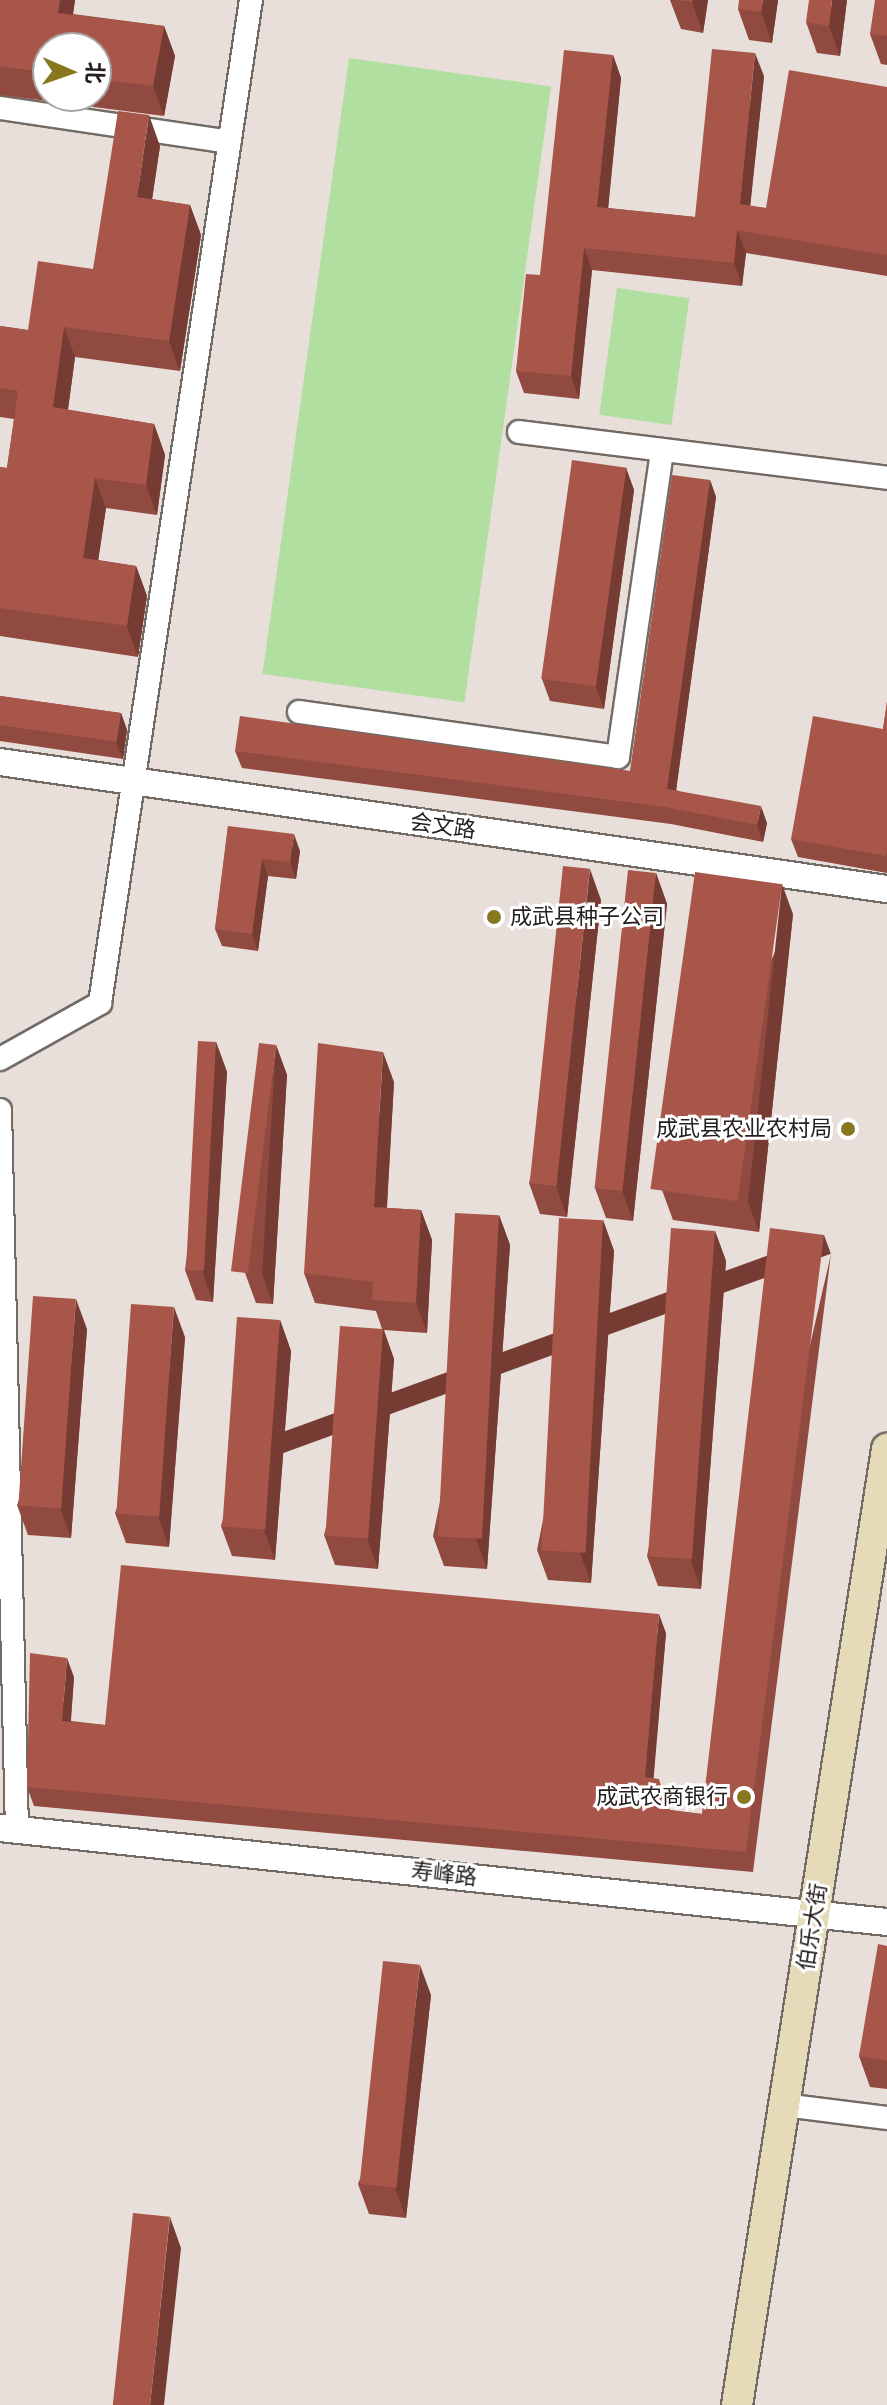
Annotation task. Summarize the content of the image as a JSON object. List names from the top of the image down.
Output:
{
  "streets": {
    "main road": ["伯乐大街"],
    "street": ["会文路", "寿峰路"]
  },
  "crossings": [
    ["寿峰路", "伯乐大街"]
  ],
  "places": ["成武县种子公司", "成武县农业农村局", "成武农商银行"],
  "north": "right"
}
